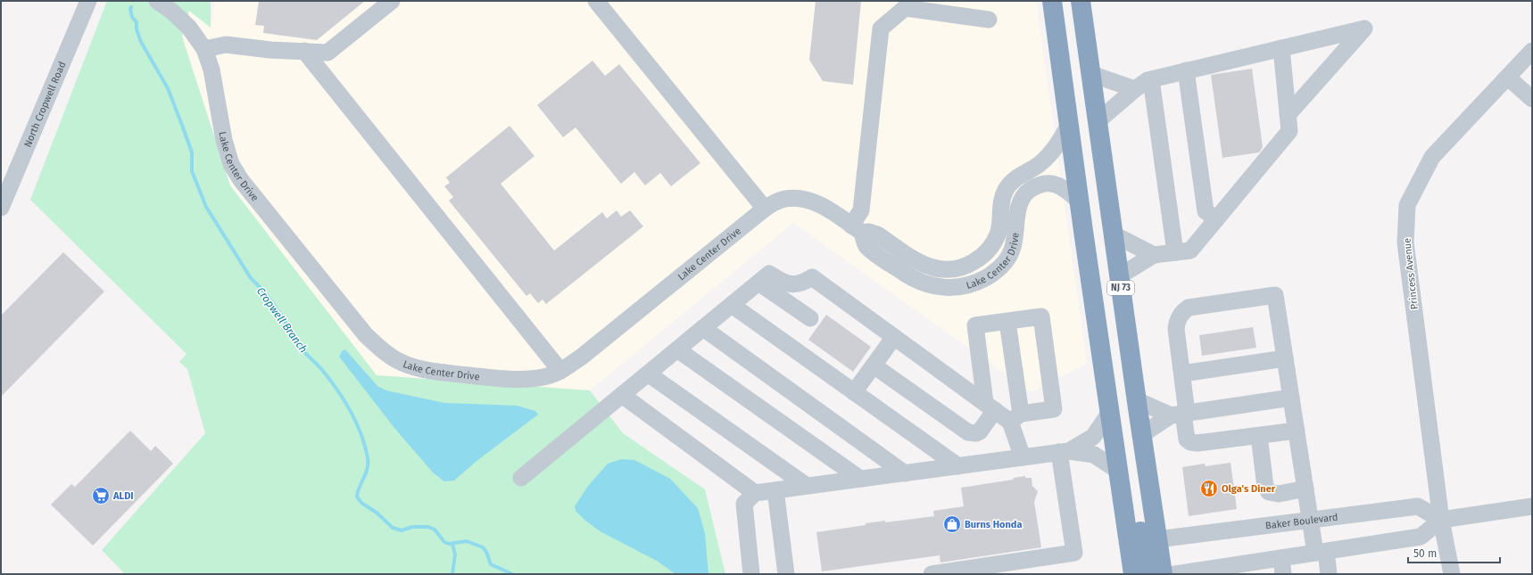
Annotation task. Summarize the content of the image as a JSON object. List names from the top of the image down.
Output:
{
  "streets": {
    "highway": ["NJ 73"],
    "street": [
      "North Cropwell Road",
      "Lake Center Drive",
      "Princess Avenue",
      "Baker Boulevard"
    ]
  },
  "crossings": [
    ["Lake Center Drive", "NJ 73"],
    ["Princess Avenue", "Baker Boulevard"],
    ["NJ 73", "Baker Boulevard"]
  ],
  "water": ["Cropwell Branch"],
  "places": {
    "restaurant": ["Olga's Diner"],
    "supermarket": ["ALDI"],
    "shop": ["Burns Honda"]
  },
  "scale_bar": "50 m"
}
